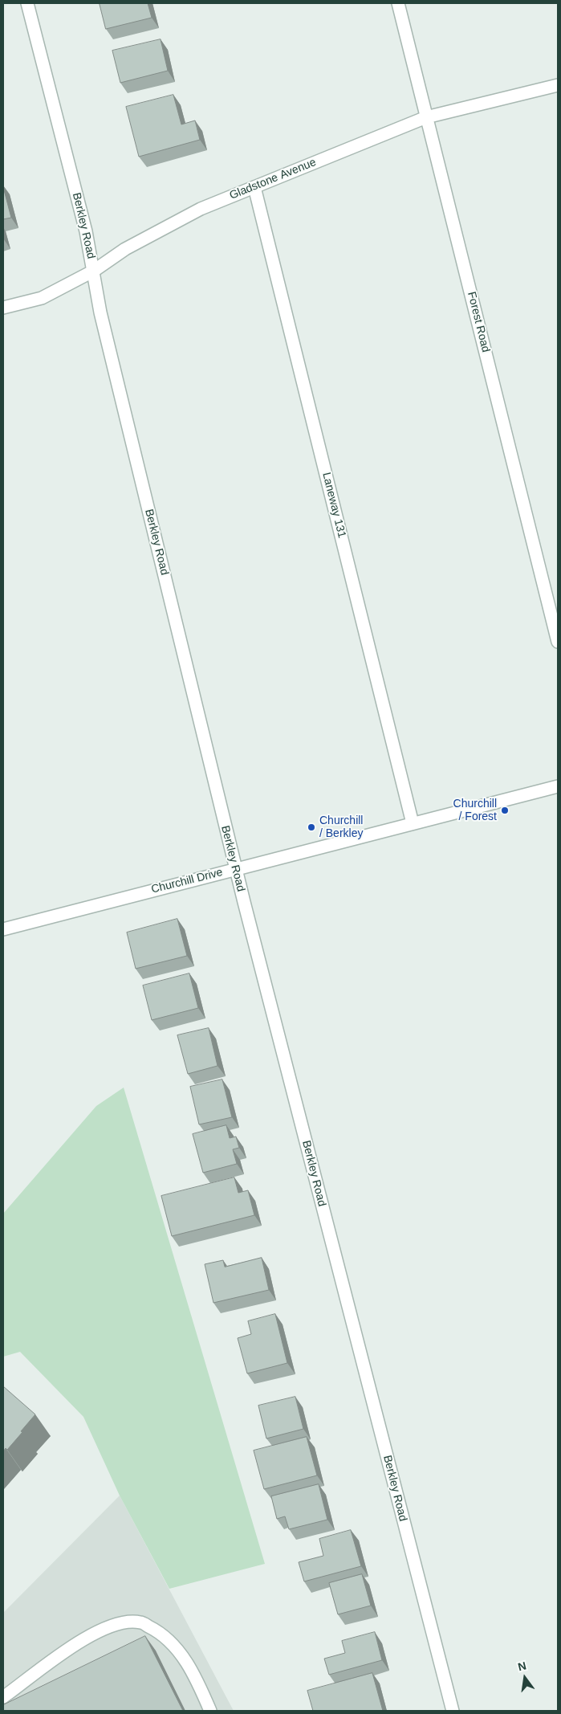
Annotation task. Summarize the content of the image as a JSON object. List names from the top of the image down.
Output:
{
  "streets": {
    "street": [
      "Gladstone Avenue",
      "Berkley Road",
      "Forest Road",
      "Laneway 131",
      "Churchill Drive"
    ]
  },
  "crossings": [
    ["Gladstone Avenue", "Berkley Road"],
    ["Gladstone Avenue", "Forest Road"],
    ["Gladstone Avenue", "Laneway 131"],
    ["Berkley Road", "Churchill Drive"],
    ["Laneway 131", "Churchill Drive"]
  ],
  "places": ["Churchill / Forest", "Churchill / Berkley"],
  "north": "top"
}
